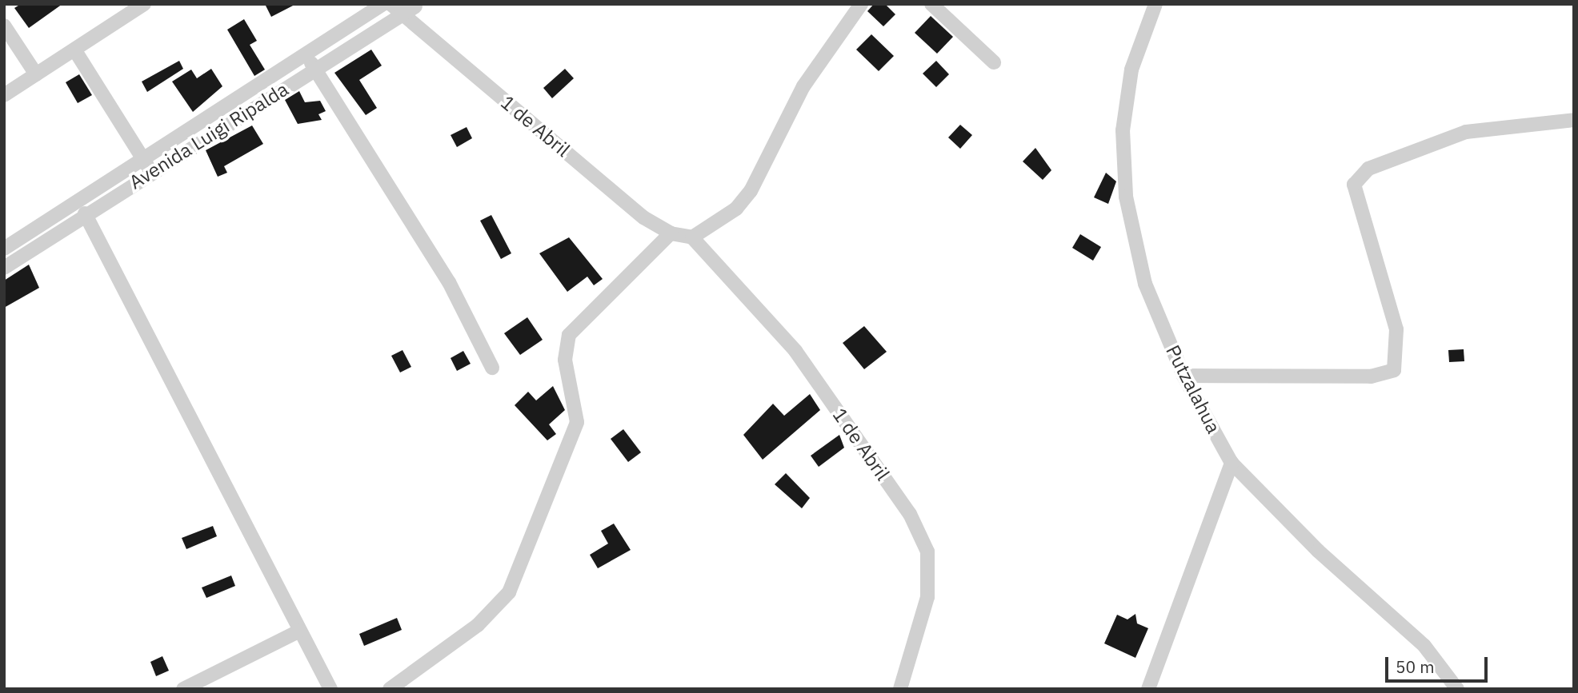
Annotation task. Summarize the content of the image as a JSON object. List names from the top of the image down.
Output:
{
  "streets": {
    "street": ["1 de Abril", "Avenida Luigi Ripalda", "Putzalahua"]
  },
  "crossings": [
    ["1 de Abril", "Avenida Luigi Ripalda"]
  ],
  "scale_bar": "50 m"
}
